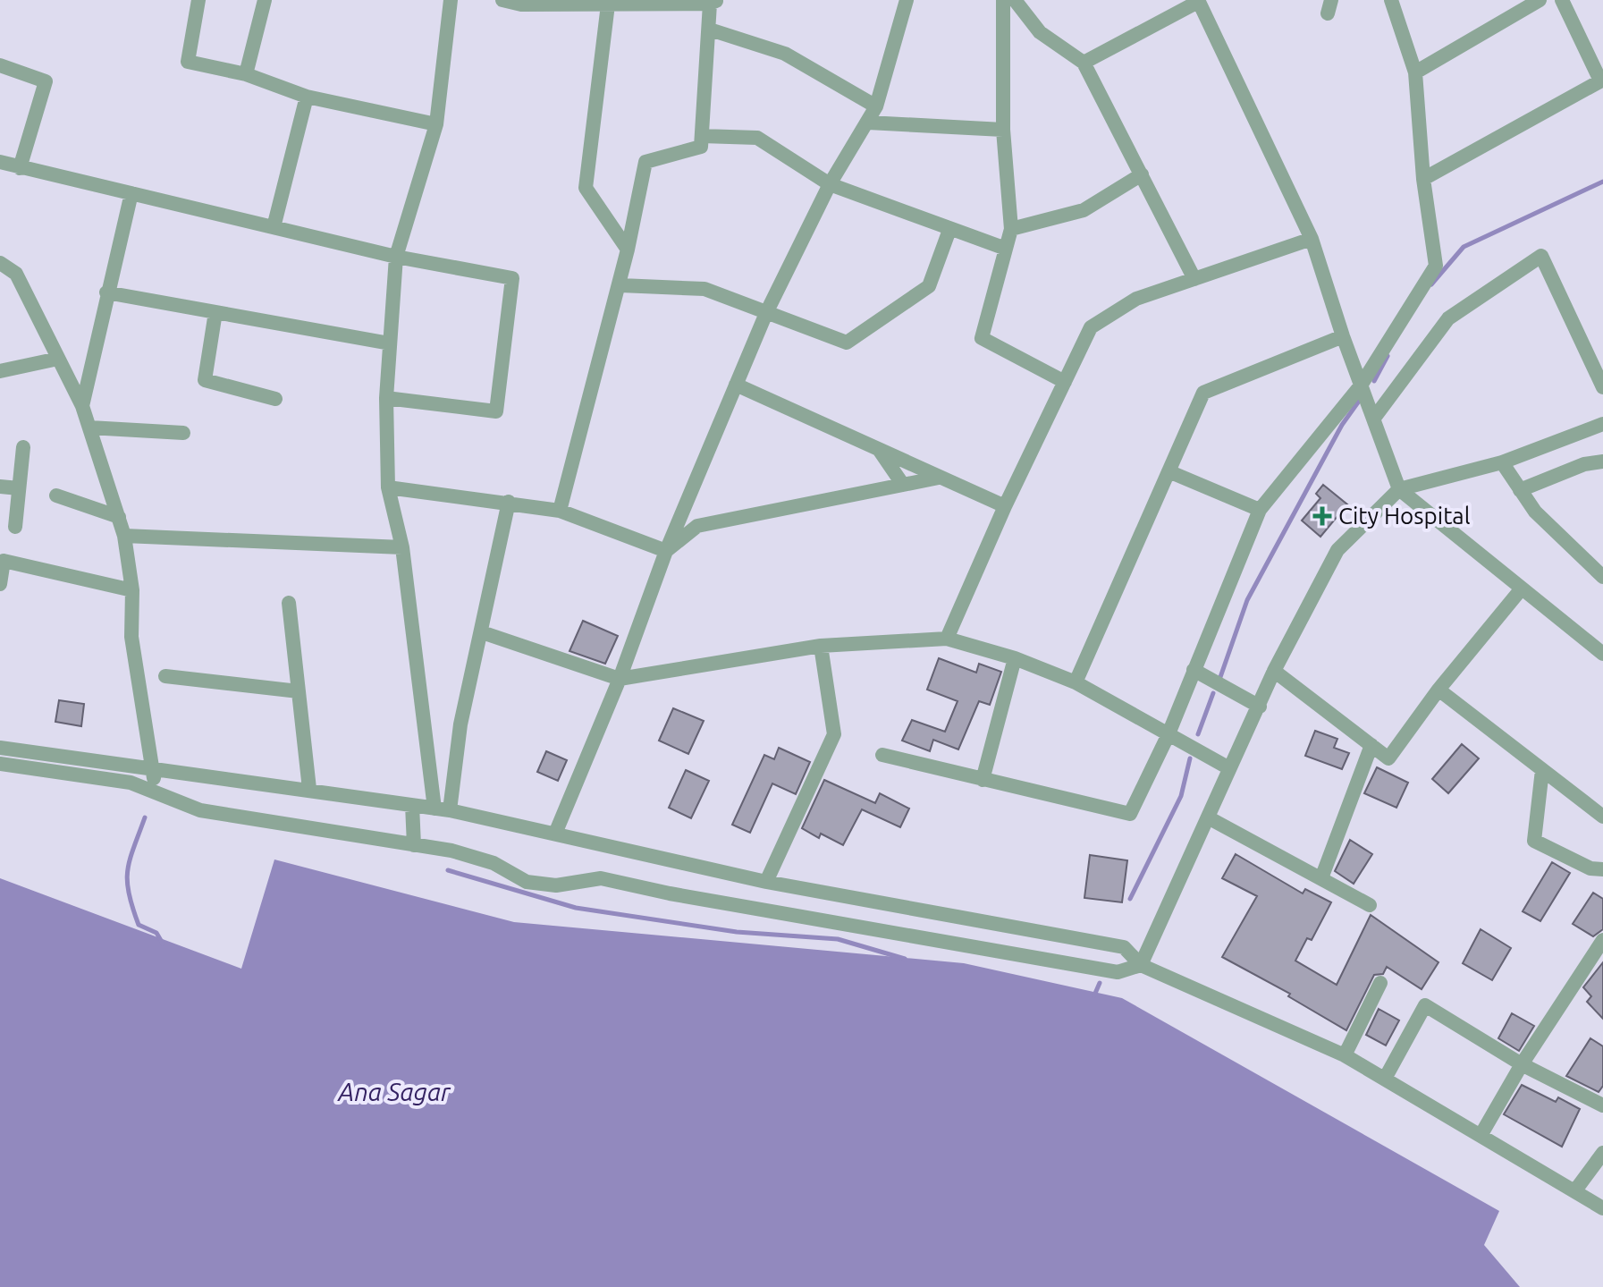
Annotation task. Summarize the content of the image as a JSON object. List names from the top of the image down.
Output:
{
  "water": ["Ana Sagar"],
  "places": {
    "health": ["City Hospital"]
  }
}
